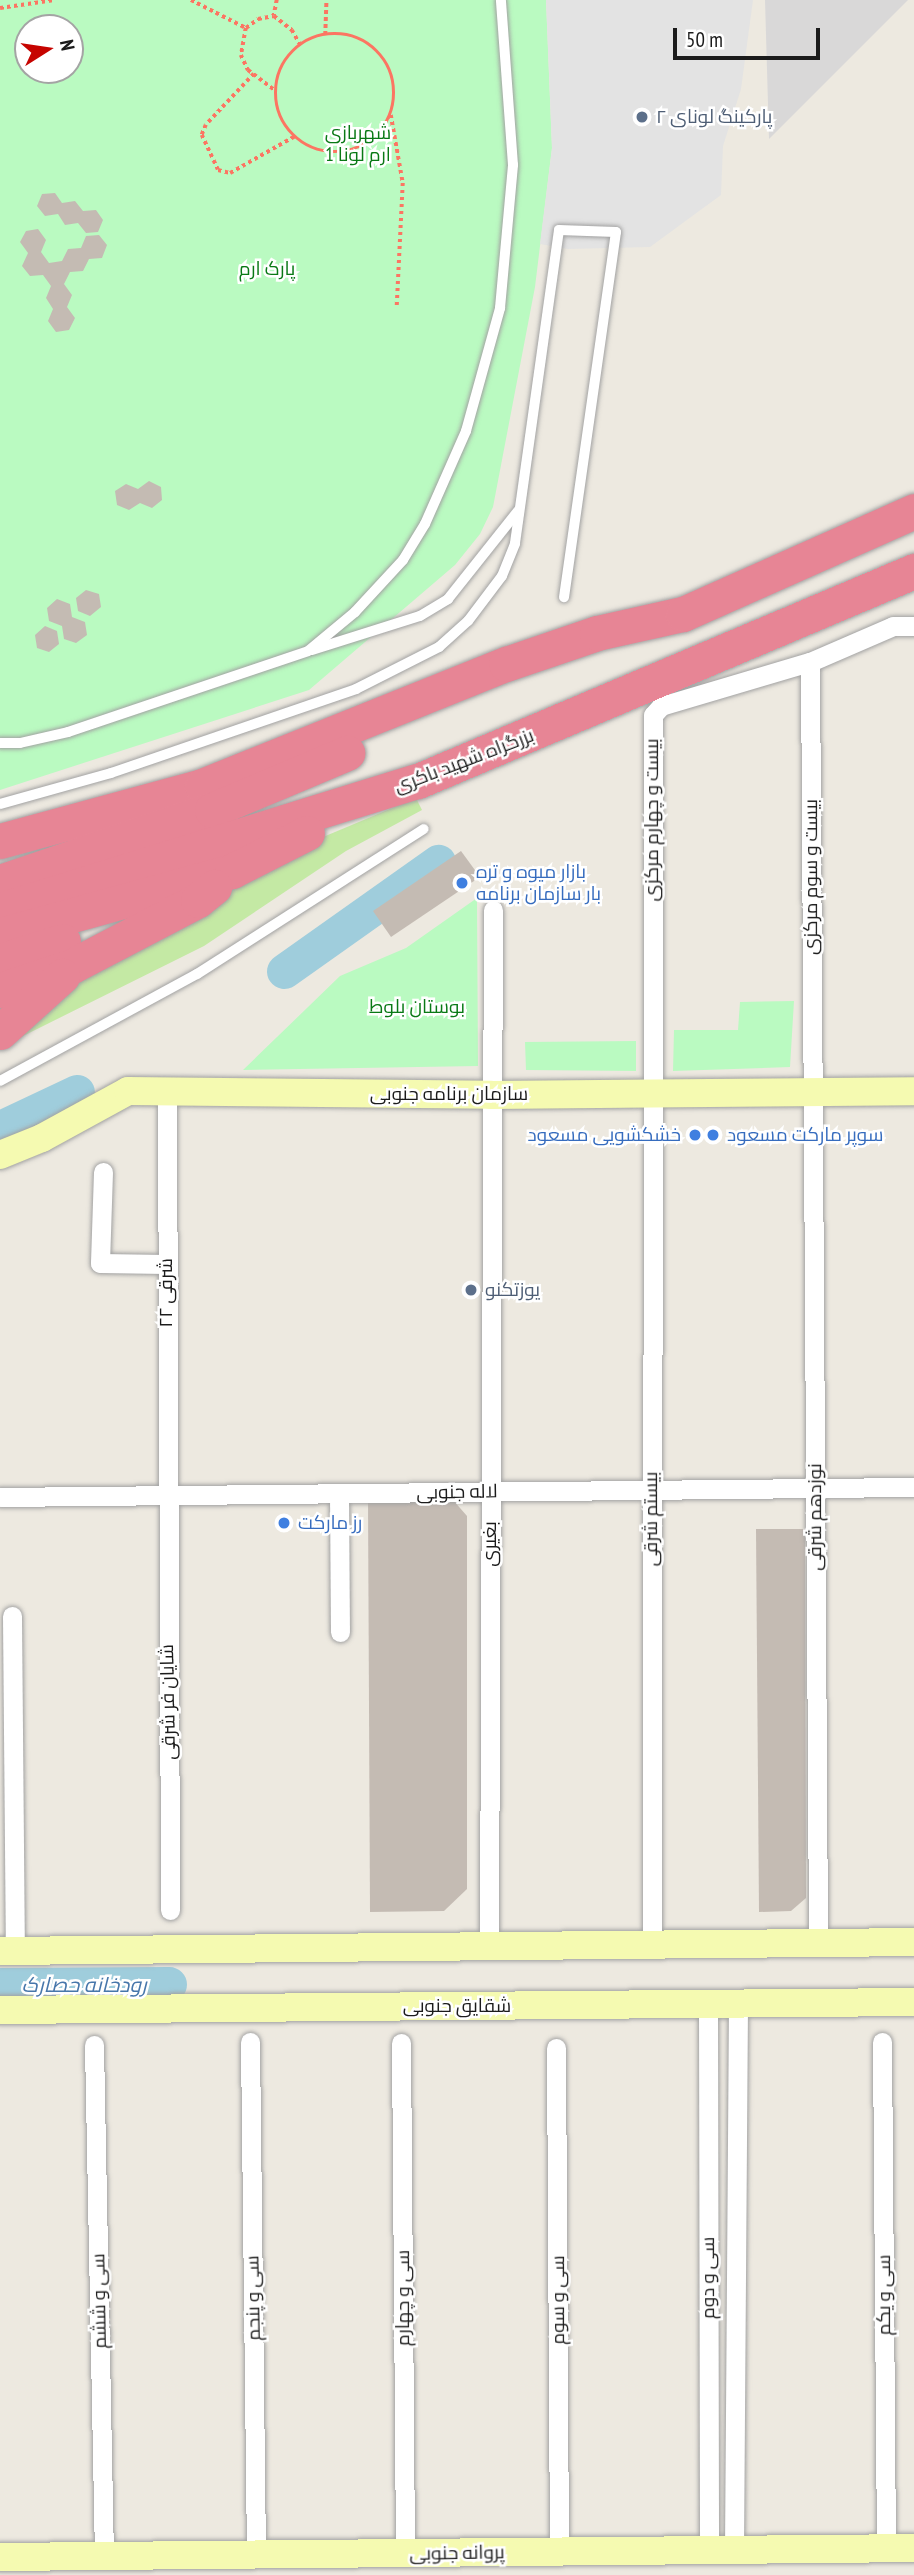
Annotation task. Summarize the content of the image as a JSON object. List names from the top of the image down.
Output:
{
  "streets": {
    "highway": ["بزرگراه شهید باکری"],
    "street": [
      "بیست و چهارم مرکزی",
      "بیست و سوم مرکزی",
      "سازمان برنامه جنوبی",
      "۲۲ شرقی",
      "لاله جنوبی",
      "نوزدهم شرقی",
      "بیستم شرقی",
      "بغیری",
      "شایان فر شرقی",
      "شقایق جنوبی",
      "سی و دوم",
      "سی و یکم",
      "سی و پنجم",
      "سی و چهارم",
      "سی و سوم",
      "سی و ششم",
      "پروانه جنوبی"
    ]
  },
  "crossings": [
    ["بیست و چهارم مرکزی", "بیست و سوم مرکزی"],
    ["بیست و چهارم مرکزی", "سازمان برنامه جنوبی"],
    ["بیست و چهارم مرکزی", "بیستم شرقی"],
    ["بیست و سوم مرکزی", "سازمان برنامه جنوبی"],
    ["بیست و سوم مرکزی", "نوزدهم شرقی"],
    ["سازمان برنامه جنوبی", "۲۲ شرقی"],
    ["سازمان برنامه جنوبی", "نوزدهم شرقی"],
    ["سازمان برنامه جنوبی", "بیستم شرقی"],
    ["سازمان برنامه جنوبی", "بغیری"],
    ["۲۲ شرقی", "لاله جنوبی"],
    ["۲۲ شرقی", "شایان فر شرقی"],
    ["لاله جنوبی", "نوزدهم شرقی"],
    ["لاله جنوبی", "بیستم شرقی"],
    ["لاله جنوبی", "بغیری"],
    ["لاله جنوبی", "شایان فر شرقی"],
    ["شقایق جنوبی", "سی و دوم"],
    ["سی و دوم", "پروانه جنوبی"],
    ["سی و یکم", "پروانه جنوبی"],
    ["سی و پنجم", "پروانه جنوبی"],
    ["سی و چهارم", "پروانه جنوبی"],
    ["سی و سوم", "پروانه جنوبی"],
    ["سی و ششم", "پروانه جنوبی"]
  ],
  "water": ["رودخانه حصارک"],
  "parks": ["شهربازی ارم لونا 1", "پارک ارم", "بوستان بلوط"],
  "places": [
    "پارکینگ لونای ۲",
    "بازار میوه و تره بار سازمان برنامه",
    "خشکشویی مسعود",
    "سوپر مارکت مسعود",
    "یوزتکنو",
    "رز مارکت"
  ],
  "scale_bar": "50 m",
  "north": "right"
}
